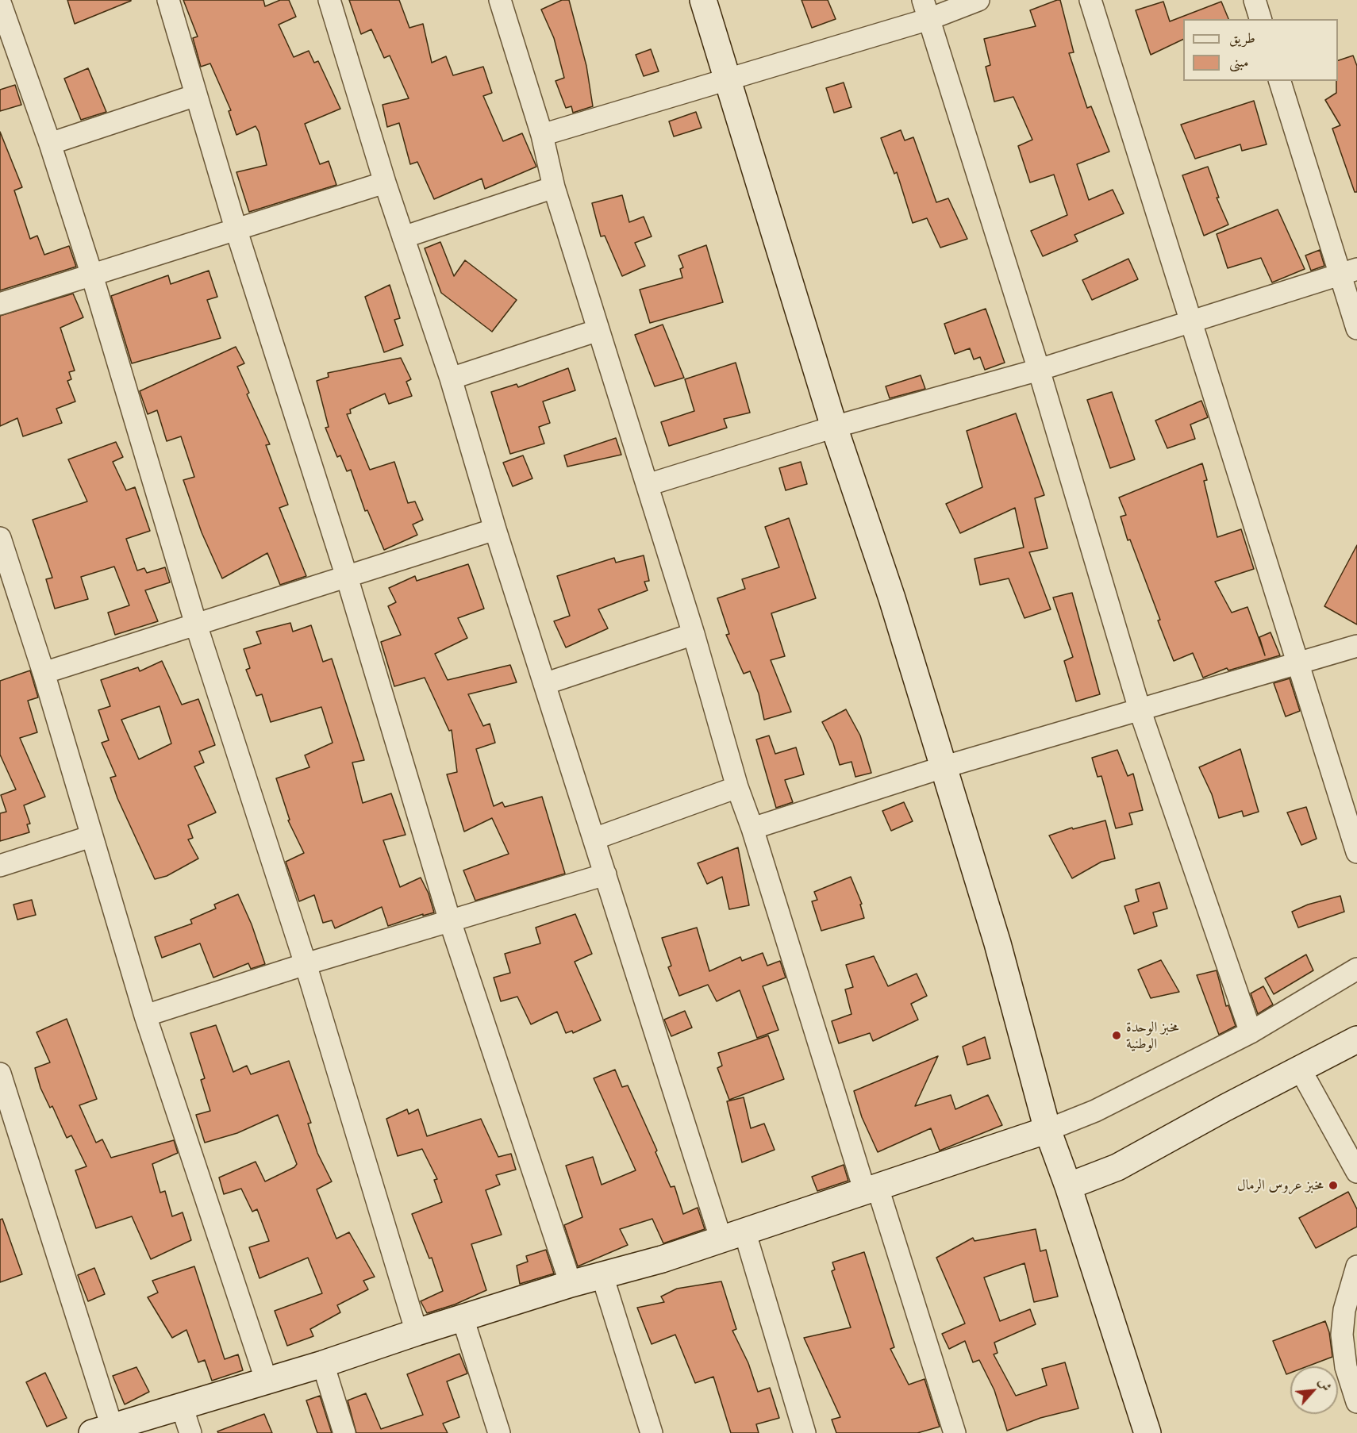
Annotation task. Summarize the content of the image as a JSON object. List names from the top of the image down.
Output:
{
  "places": ["مخبز الوحدة الوطنية", "مخبز عروس الرمال"],
  "legend": ["طريق", "مبنى"],
  "north": "top right"
}
